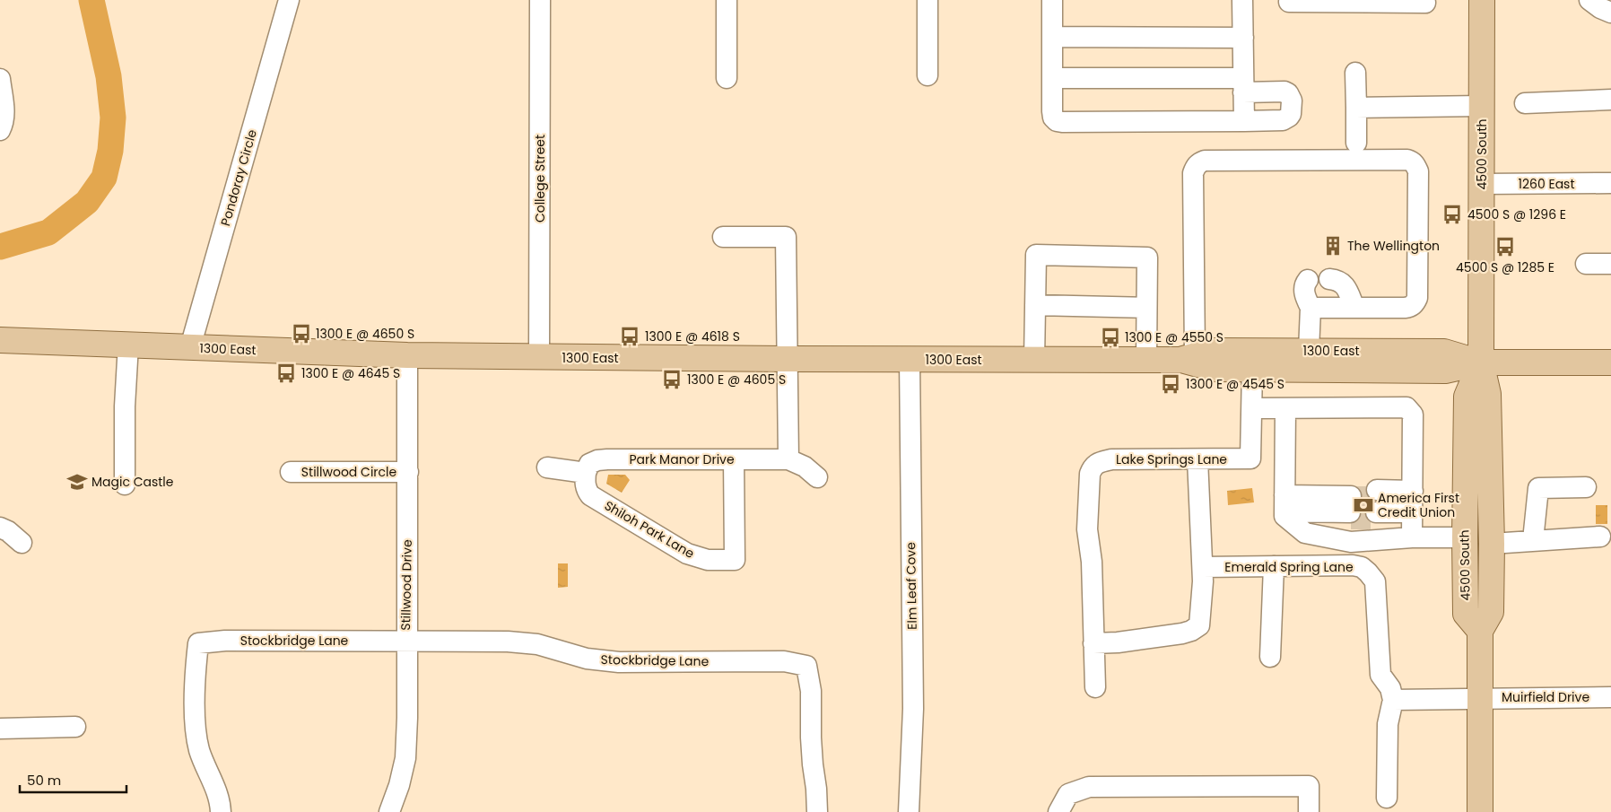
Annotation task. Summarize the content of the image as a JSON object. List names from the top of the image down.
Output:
{
  "streets": {
    "main road": ["4500 South", "1300 East"],
    "street": [
      "Pondoray Circle",
      "College Street",
      "1260 East",
      "Park Manor Drive",
      "Lake Springs Lane",
      "Stillwood Circle",
      "Shiloh Park Lane",
      "Emerald Spring Lane",
      "Stillwood Drive",
      "Elm Leaf Cove",
      "Stockbridge Lane",
      "Muirfield Drive"
    ]
  },
  "crossings": [
    ["4500 South", "1260 East"],
    ["4500 South", "1300 East"],
    ["4500 South", "Muirfield Drive"],
    ["Pondoray Circle", "1300 East"],
    ["College Street", "1300 East"],
    ["1300 East", "Lake Springs Lane"],
    ["1300 East", "Stillwood Drive"],
    ["1300 East", "Elm Leaf Cove"],
    ["Park Manor Drive", "Shiloh Park Lane"],
    ["Stillwood Circle", "Stillwood Drive"],
    ["Stillwood Drive", "Stockbridge Lane"]
  ],
  "places": {
    "bus stop": [
      "4500 S @ 1296 E",
      "4500 S @ 1285 E",
      "1300 E @ 4650 S",
      "1300 E @ 4618 S",
      "1300 E @ 4550 S",
      "1300 E @ 4645 S",
      "1300 E @ 4605 S",
      "1300 E @ 4545 S"
    ],
    "building": ["The Wellington"],
    "school or university": ["Magic Castle"],
    "bank": ["America First Credit Union"]
  },
  "scale_bar": "50 m"
}
